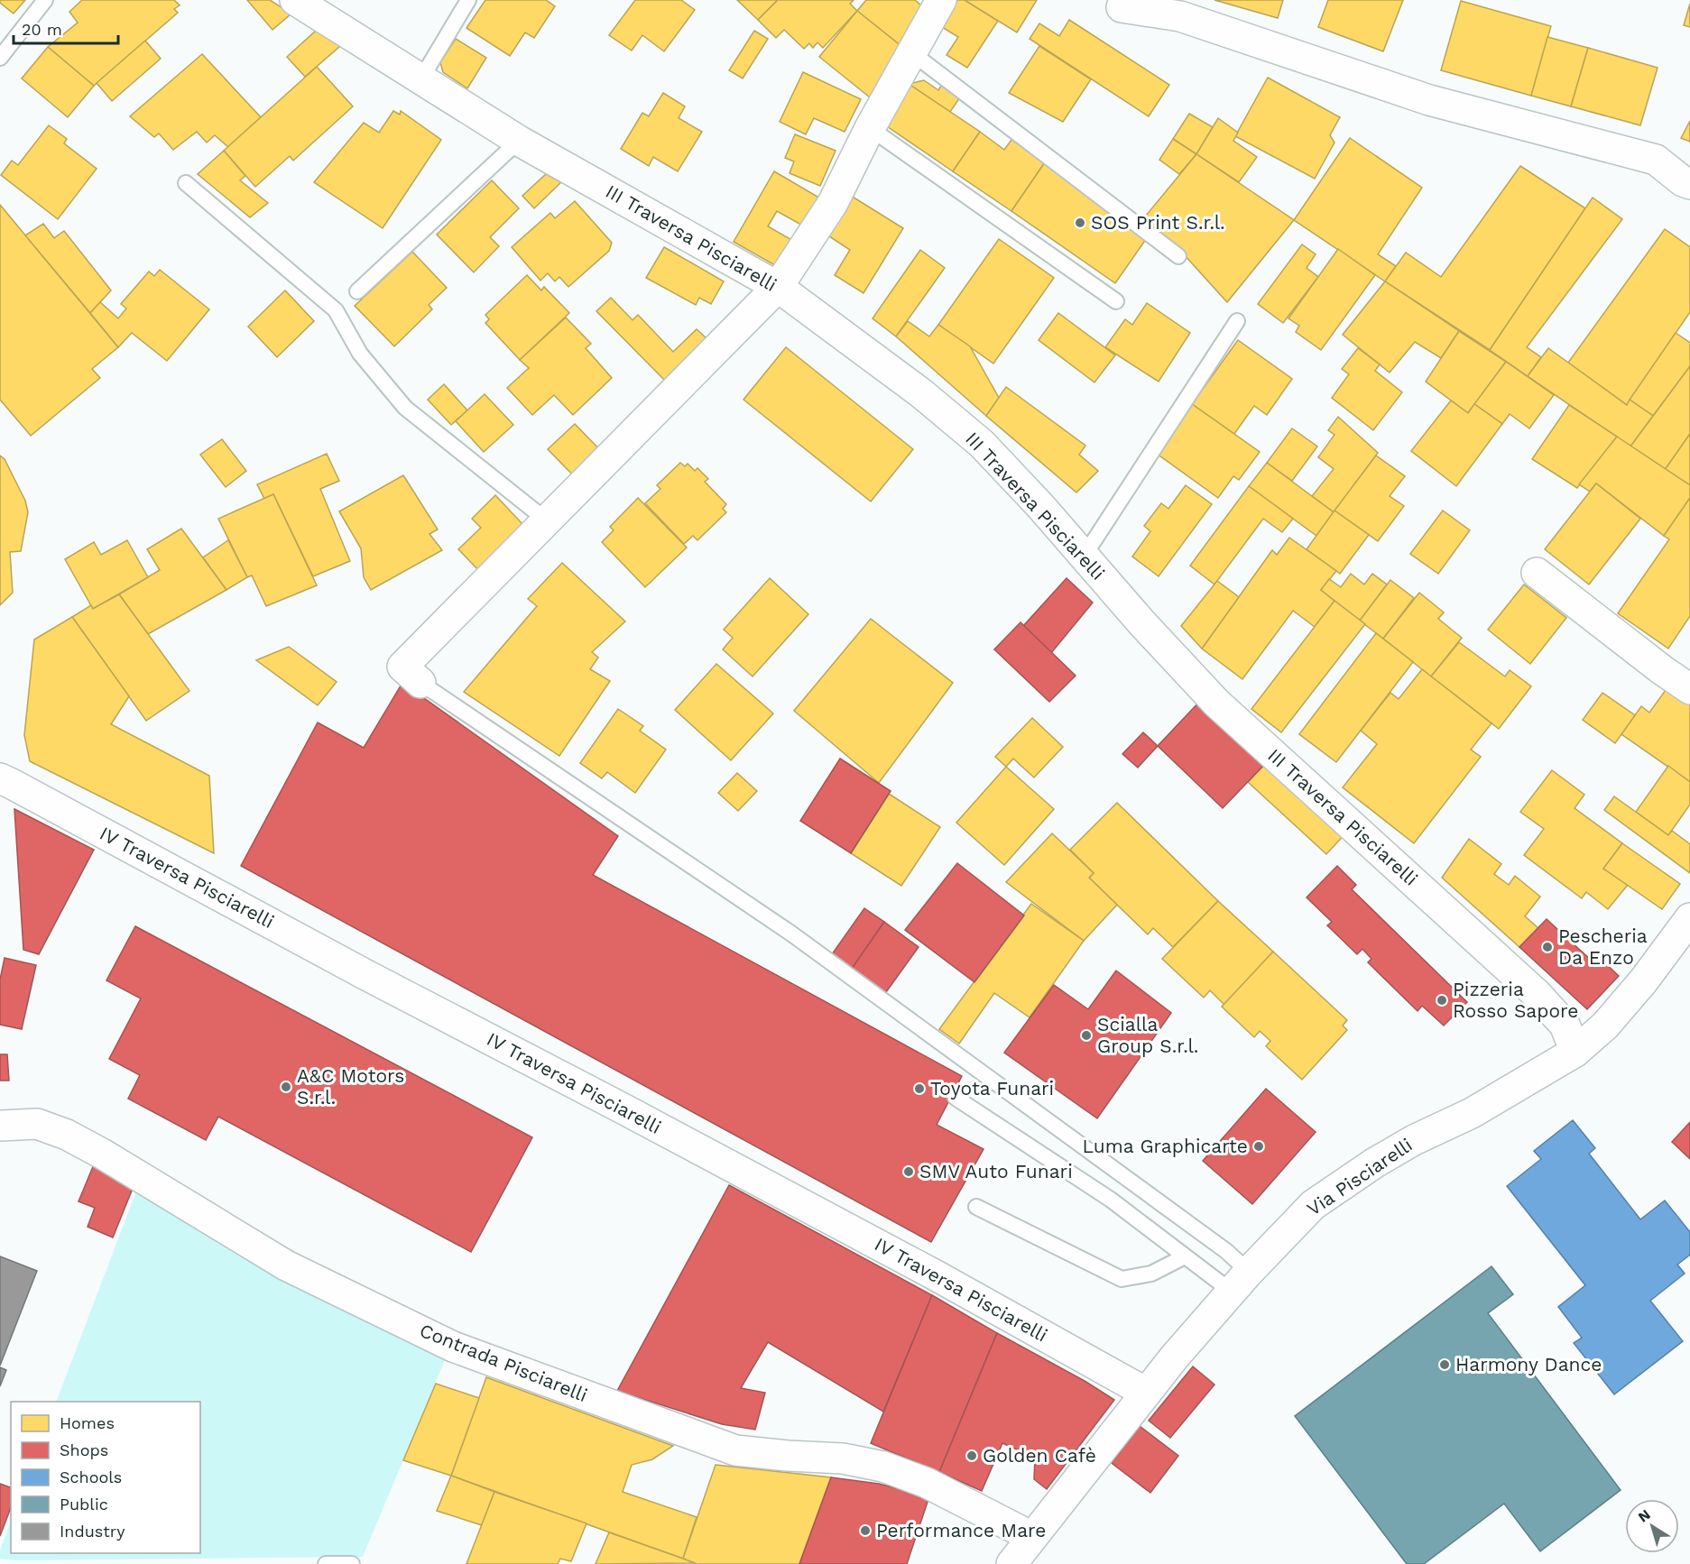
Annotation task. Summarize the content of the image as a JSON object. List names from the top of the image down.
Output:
{
  "streets": {
    "street": [
      "III Traversa Pisciarelli",
      "IV Traversa Pisciarelli",
      "Via Pisciarelli",
      "Contrada Pisciarelli"
    ]
  },
  "crossings": [
    ["III Traversa Pisciarelli", "Via Pisciarelli"],
    ["IV Traversa Pisciarelli", "Via Pisciarelli"],
    ["Via Pisciarelli", "Contrada Pisciarelli"]
  ],
  "places": [
    "SOS Print S.r.l.",
    "Pescheria Da Enzo",
    "Pizzeria Rosso Sapore",
    "Scialla Group S.r.l.",
    "A&C Motors S.r.l.",
    "Toyota Funari",
    "Luma Graphicarte",
    "SMV Auto Funari",
    "Harmony Dance",
    "Golden Cafè",
    "Performance Mare"
  ],
  "legend": [
    "Homes",
    "Shops",
    "Schools",
    "Public",
    "Industry"
  ],
  "scale_bar": "20 m",
  "north": "top left"
}
